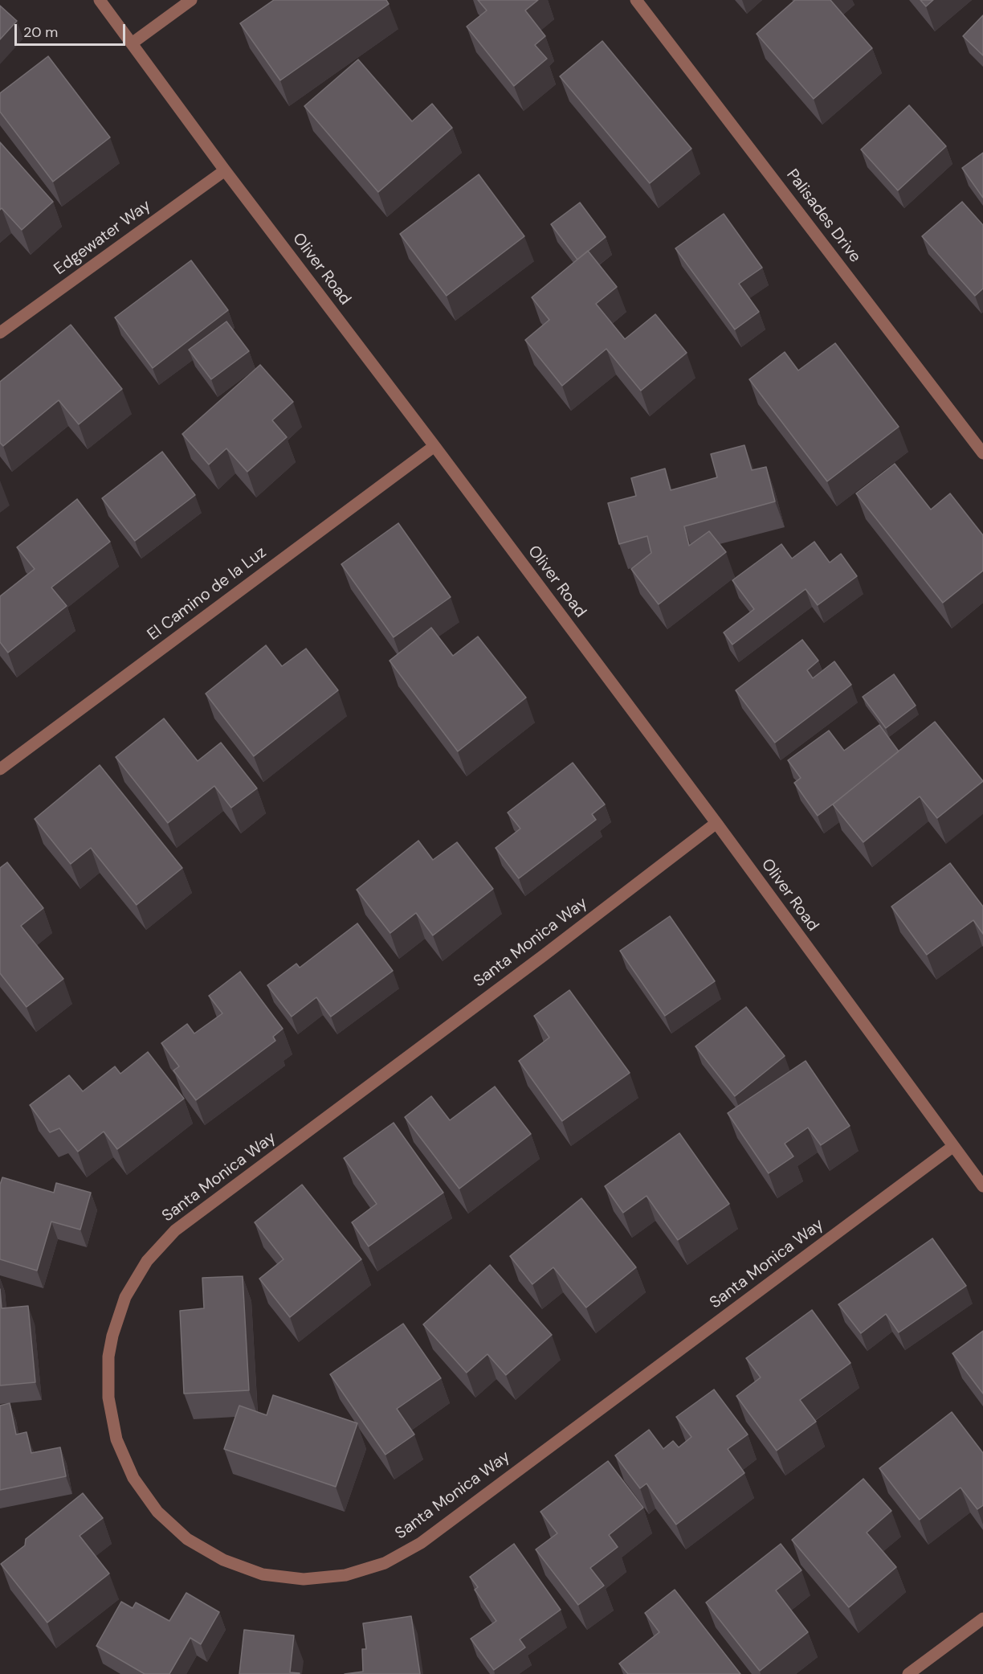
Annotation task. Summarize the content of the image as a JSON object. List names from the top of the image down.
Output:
{
  "streets": {
    "street": [
      "Palisades Drive",
      "Edgewater Way",
      "Oliver Road",
      "El Camino de la Luz",
      "Santa Monica Way"
    ]
  },
  "crossings": [
    ["Edgewater Way", "Oliver Road"],
    ["Oliver Road", "El Camino de la Luz"],
    ["Oliver Road", "Santa Monica Way"]
  ],
  "scale_bar": "20 m"
}
